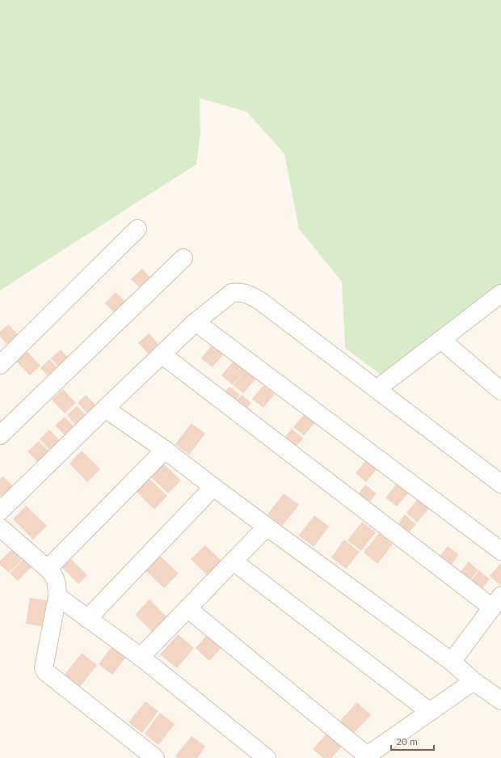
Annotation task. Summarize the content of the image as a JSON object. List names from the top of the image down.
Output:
{
  "scale_bar": "20 m"
}
